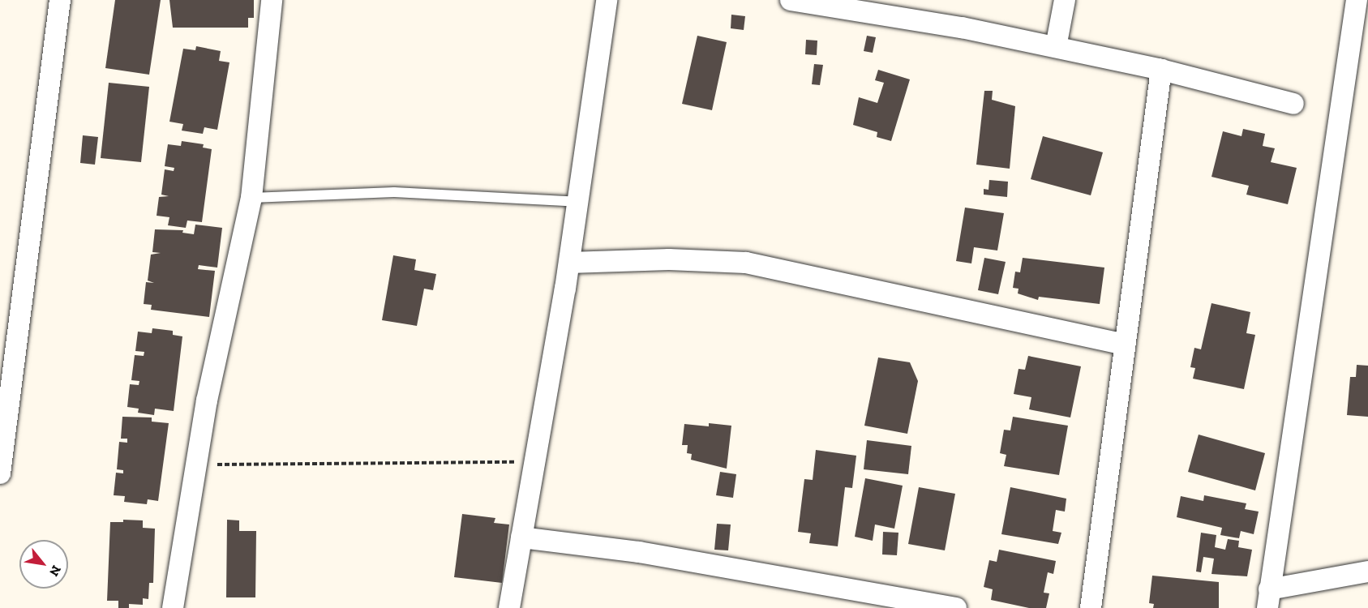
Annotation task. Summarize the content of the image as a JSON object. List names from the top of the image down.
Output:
{
  "north": "bottom right"
}
